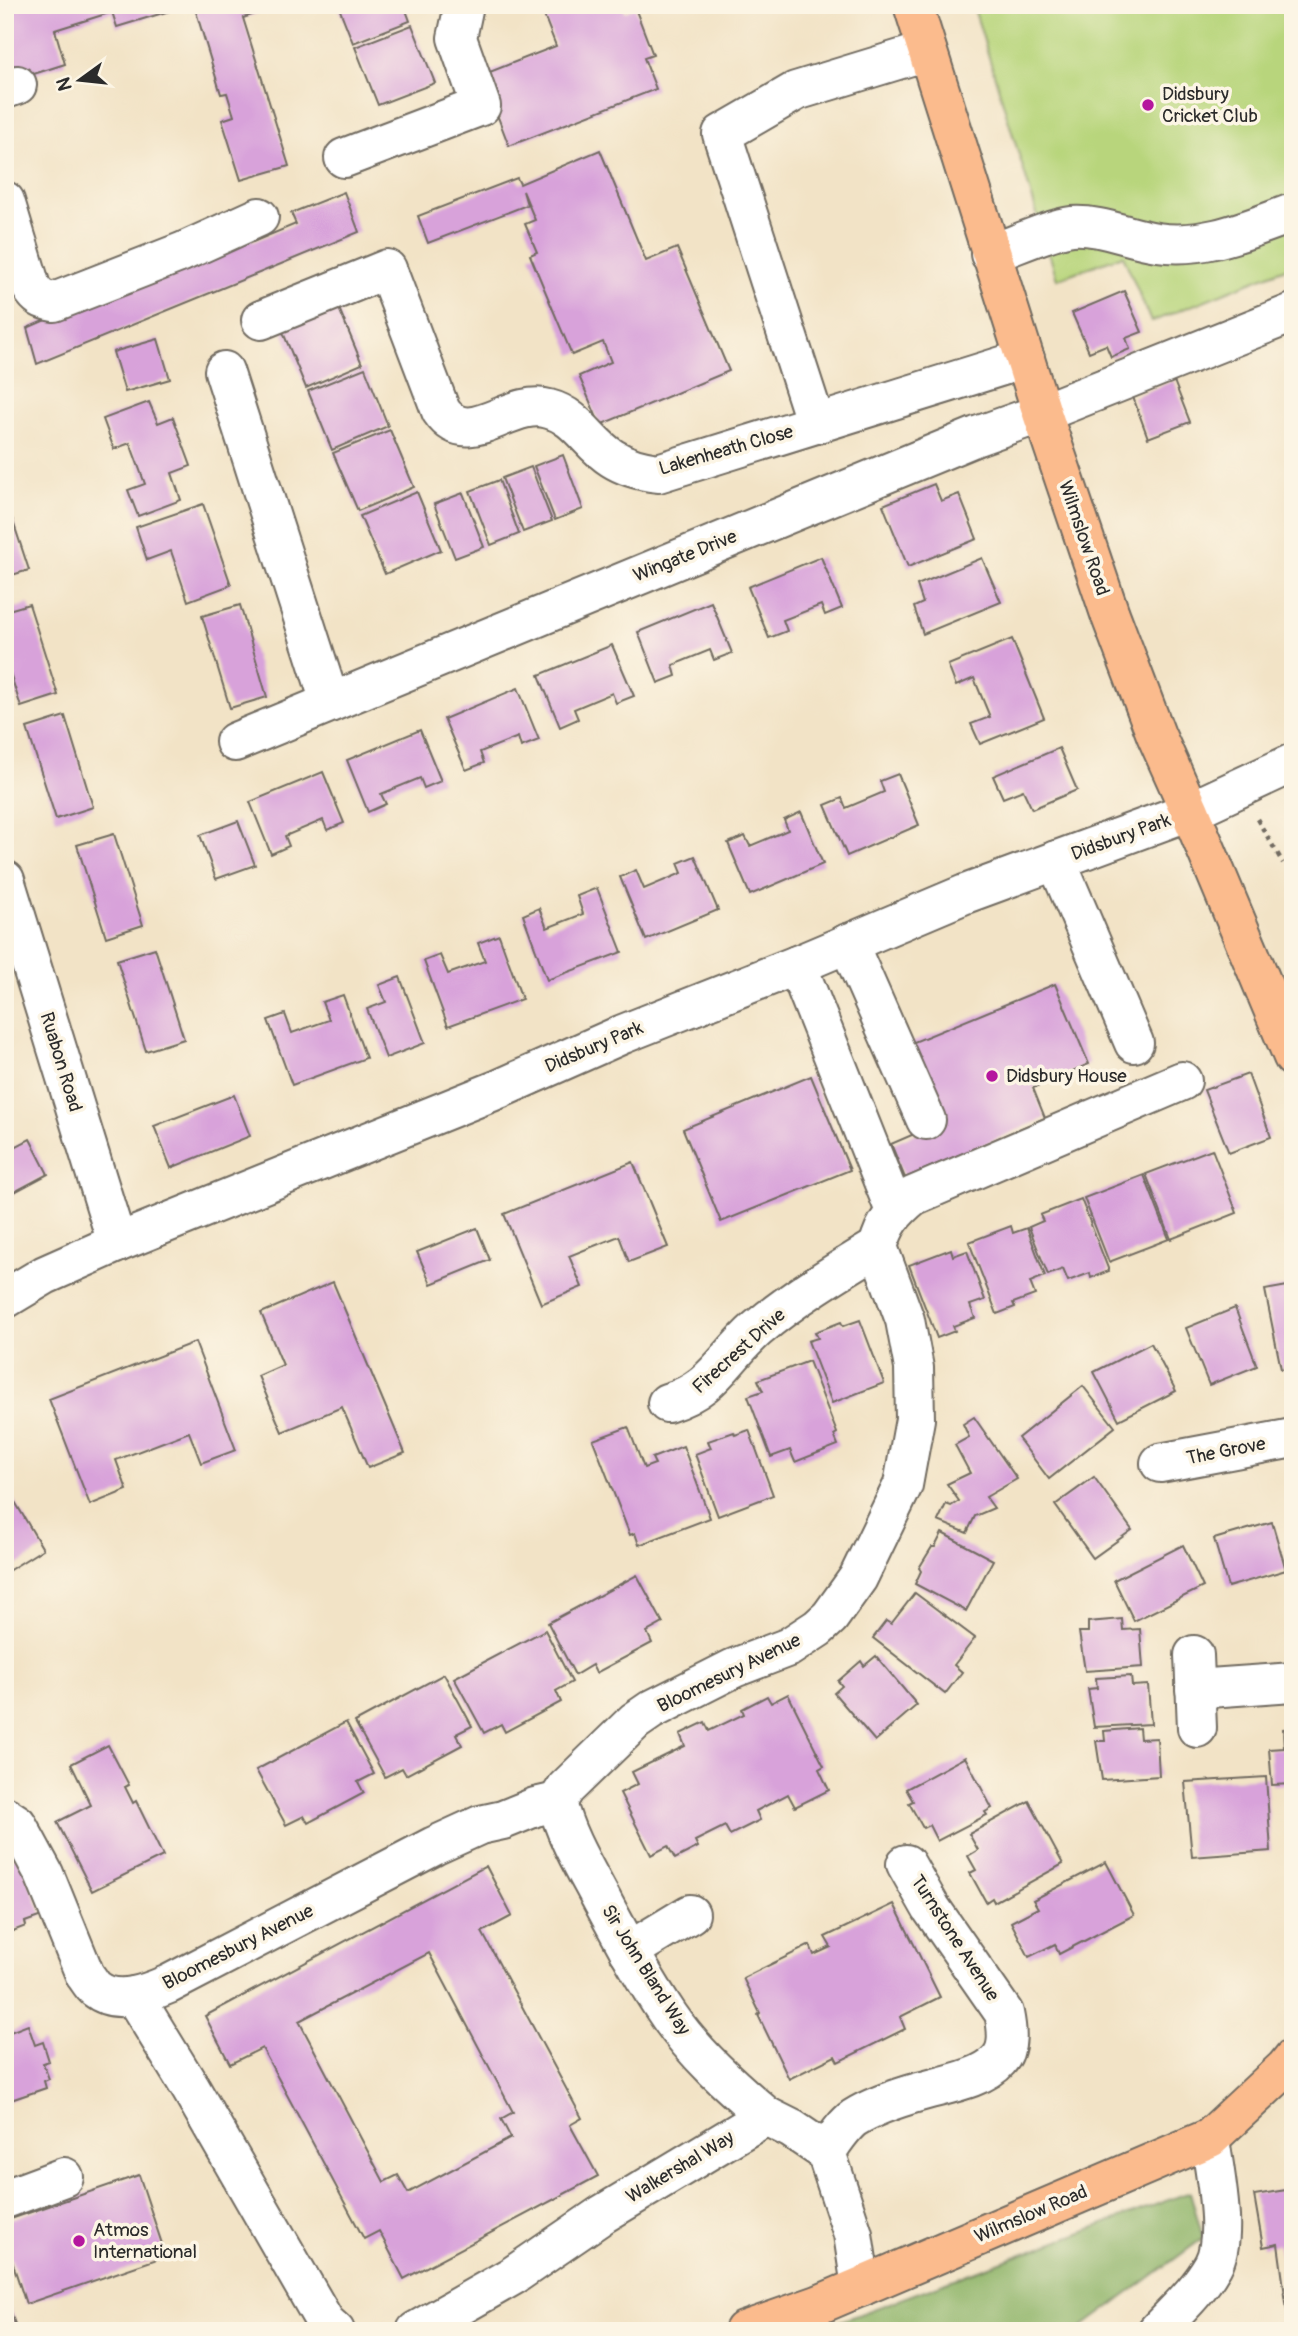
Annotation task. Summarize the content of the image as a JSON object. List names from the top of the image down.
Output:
{
  "streets": {
    "main road": ["Wilmslow Road"],
    "street": [
      "Lakenheath Close",
      "Wingate Drive",
      "Didsbury Park",
      "Ruabon Road",
      "Firecrest Drive",
      "The Grove",
      "Bloomesury Avenue",
      "Turnstone Avenue",
      "Bloomesbury Avenue",
      "Sir John Bland Way",
      "Walkershal Way"
    ]
  },
  "crossings": [
    ["Lakenheath Close", "Wilmslow Road"],
    ["Wilmslow Road", "Wingate Drive"],
    ["Wilmslow Road", "Didsbury Park"],
    ["Didsbury Park", "Ruabon Road"],
    ["Firecrest Drive", "Bloomesury Avenue"],
    ["Bloomesury Avenue", "Bloomesbury Avenue"],
    ["Bloomesury Avenue", "Sir John Bland Way"],
    ["Bloomesbury Avenue", "Sir John Bland Way"],
    ["Sir John Bland Way", "Walkershal Way"]
  ],
  "places": ["Didsbury Cricket Club", "Didsbury House", "Atmos International"],
  "north": "left"
}
